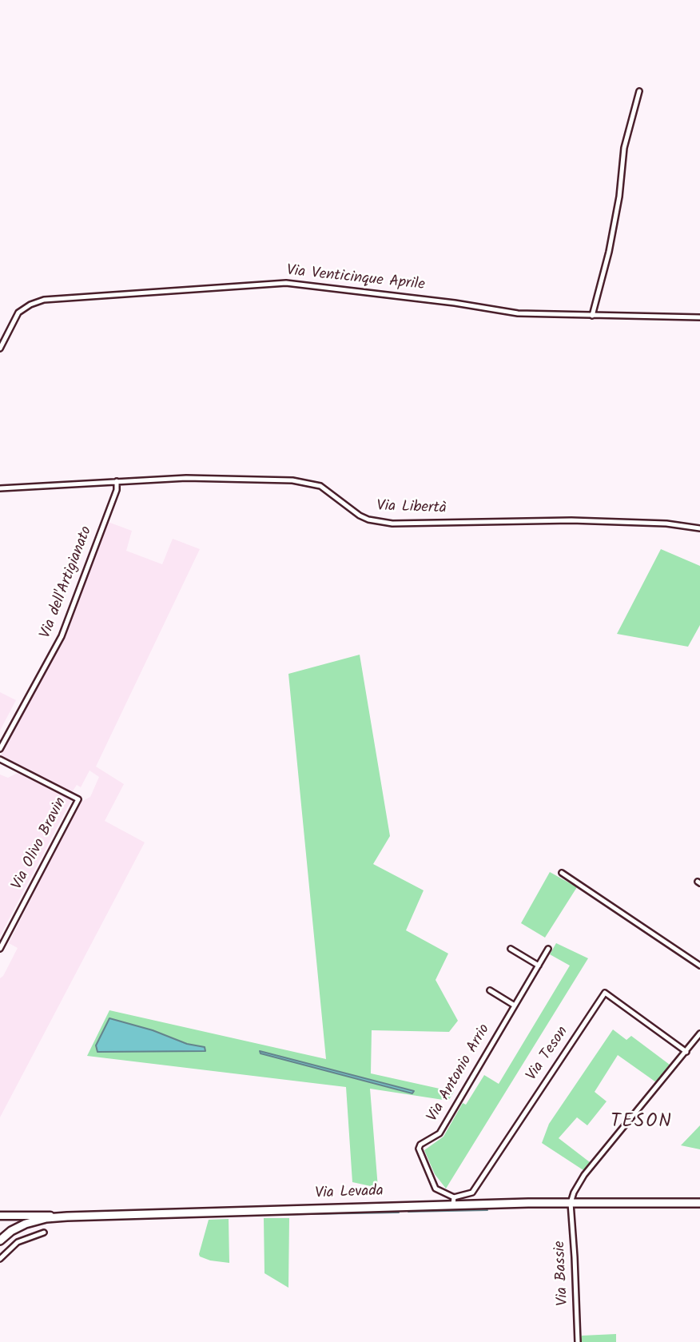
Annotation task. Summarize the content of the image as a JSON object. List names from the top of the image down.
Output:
{
  "streets": {
    "main road": ["Via Levada"],
    "street": [
      "Via Venticinque Aprile",
      "Via Libertà",
      "Via dell'Artigianato",
      "Via Olivo Bravin",
      "Via Teson",
      "Via Antonio Arrio",
      "Via Bassie"
    ]
  },
  "crossings": [
    ["Via Libertà", "Via dell'Artigianato"],
    ["Via Teson", "Via Antonio Arrio"],
    ["Via Teson", "Via Levada"],
    ["Via Antonio Arrio", "Via Levada"],
    ["Via Levada", "Via Bassie"]
  ],
  "districts": ["TESON"]
}
